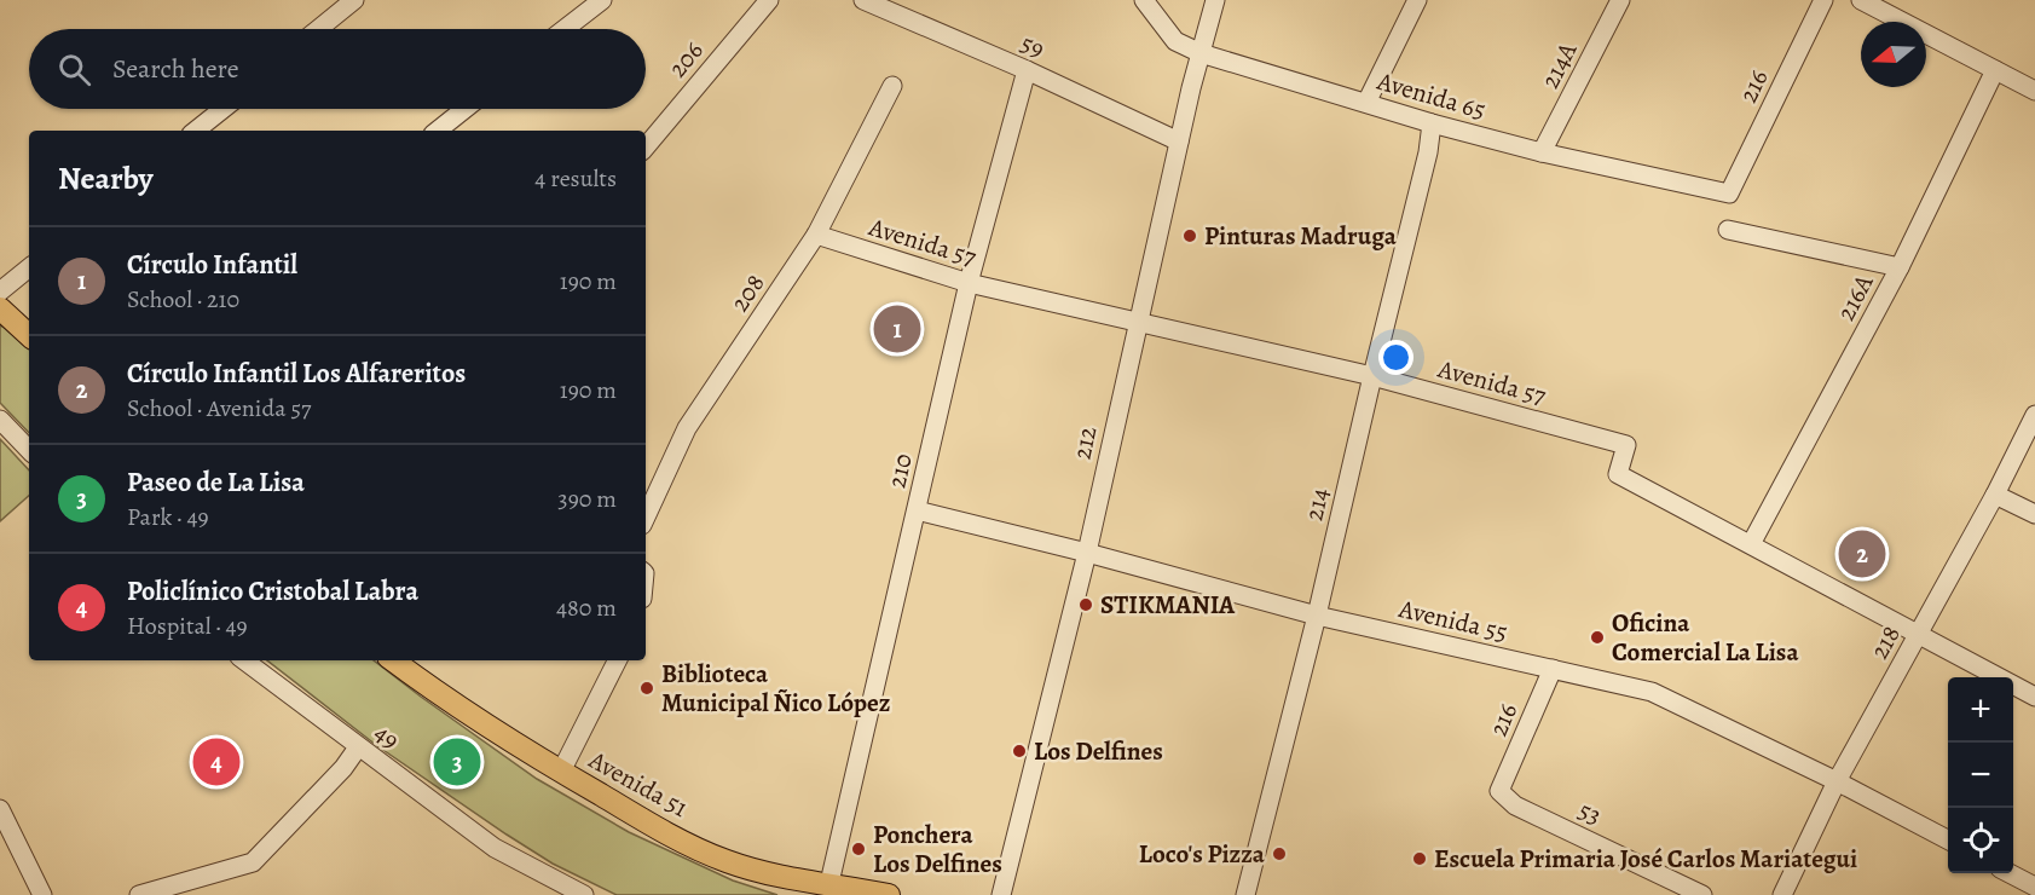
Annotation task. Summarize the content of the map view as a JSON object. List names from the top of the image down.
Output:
{
  "streets": {
    "main road": ["Avenida 51"],
    "street": [
      "59",
      "206",
      "214A",
      "216",
      "Avenida 65",
      "Avenida 57",
      "208",
      "216A",
      "212",
      "210",
      "214",
      "Avenida 55",
      "218",
      "49",
      "53"
    ]
  },
  "crossings": [
    ["59", "212"],
    ["59", "210"],
    ["214A", "Avenida 65"],
    ["216", "Avenida 65"],
    ["216", "Avenida 55"],
    ["216", "53"],
    ["Avenida 65", "212"],
    ["Avenida 65", "214"],
    ["Avenida 57", "208"],
    ["Avenida 57", "216A"],
    ["Avenida 57", "212"],
    ["Avenida 57", "210"],
    ["Avenida 57", "214"],
    ["Avenida 57", "218"],
    ["212", "Avenida 55"],
    ["210", "Avenida 55"],
    ["210", "Avenida 51"],
    ["214", "Avenida 55"],
    ["Avenida 55", "218"]
  ],
  "places": [
    "Pinturas Madruga",
    "STIKMANIA",
    "Oficina Comercial La Lisa",
    "Biblioteca Municipal Ñico López",
    "Los Delfines",
    "Ponchera Los Delfines",
    "Loco's Pizza",
    "Escuela Primaria José Carlos Mariategui"
  ],
  "north": "left",
  "page": {
    "search": "Search here",
    "heading": ["Nearby", "4 results"],
    "list": [
      {
        "mark": "1",
        "name": "Círculo Infantil",
        "note": "School · 210",
        "value": "190 m"
      },
      {
        "mark": "2",
        "name": "Círculo Infantil Los Alfareritos",
        "note": "School · Avenida 57",
        "value": "190 m"
      },
      {
        "mark": "3",
        "name": "Paseo de La Lisa",
        "note": "Park · 49",
        "value": "390 m"
      },
      {
        "mark": "4",
        "name": "Policlínico Cristobal Labra",
        "note": "Hospital · 49",
        "value": "480 m"
      }
    ],
    "pins": [
      "1",
      "2",
      "3",
      "4"
    ],
    "map_buttons": ["+", "−"]
  }
}
